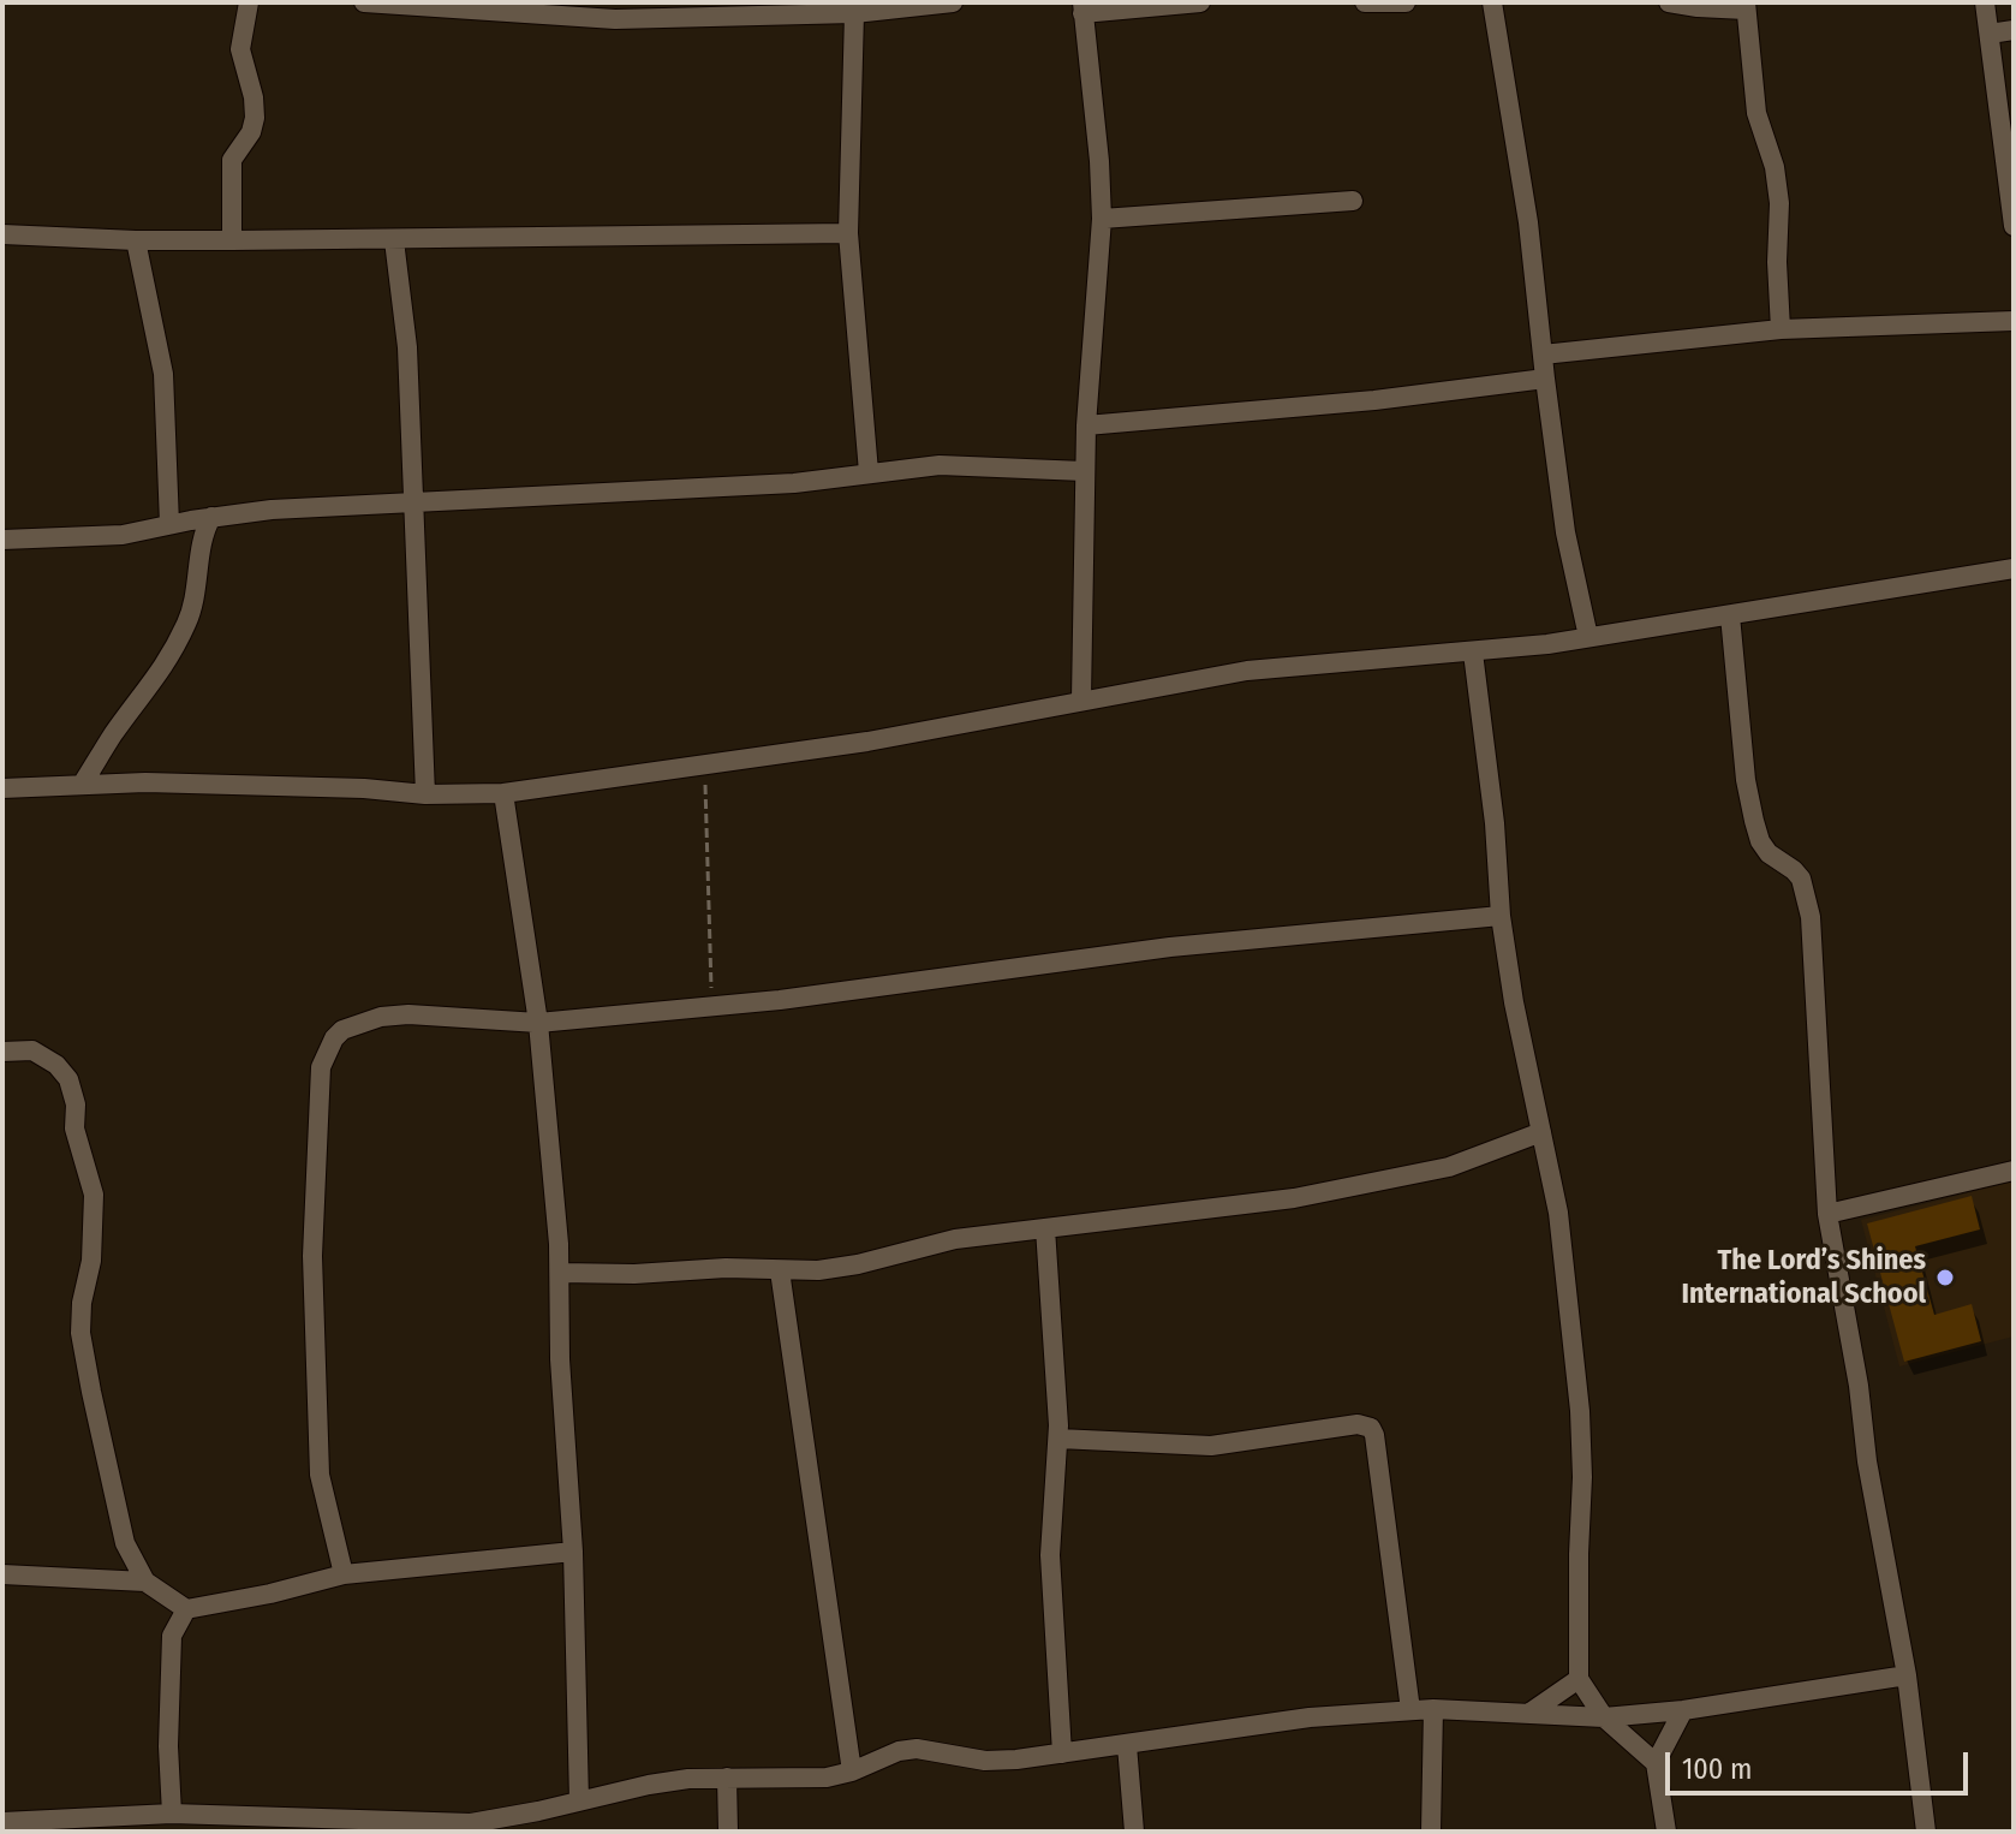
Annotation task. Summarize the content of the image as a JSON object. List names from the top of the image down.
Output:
{
  "places": ["The Lord’s Shines International School"],
  "scale_bar": "100 m"
}
